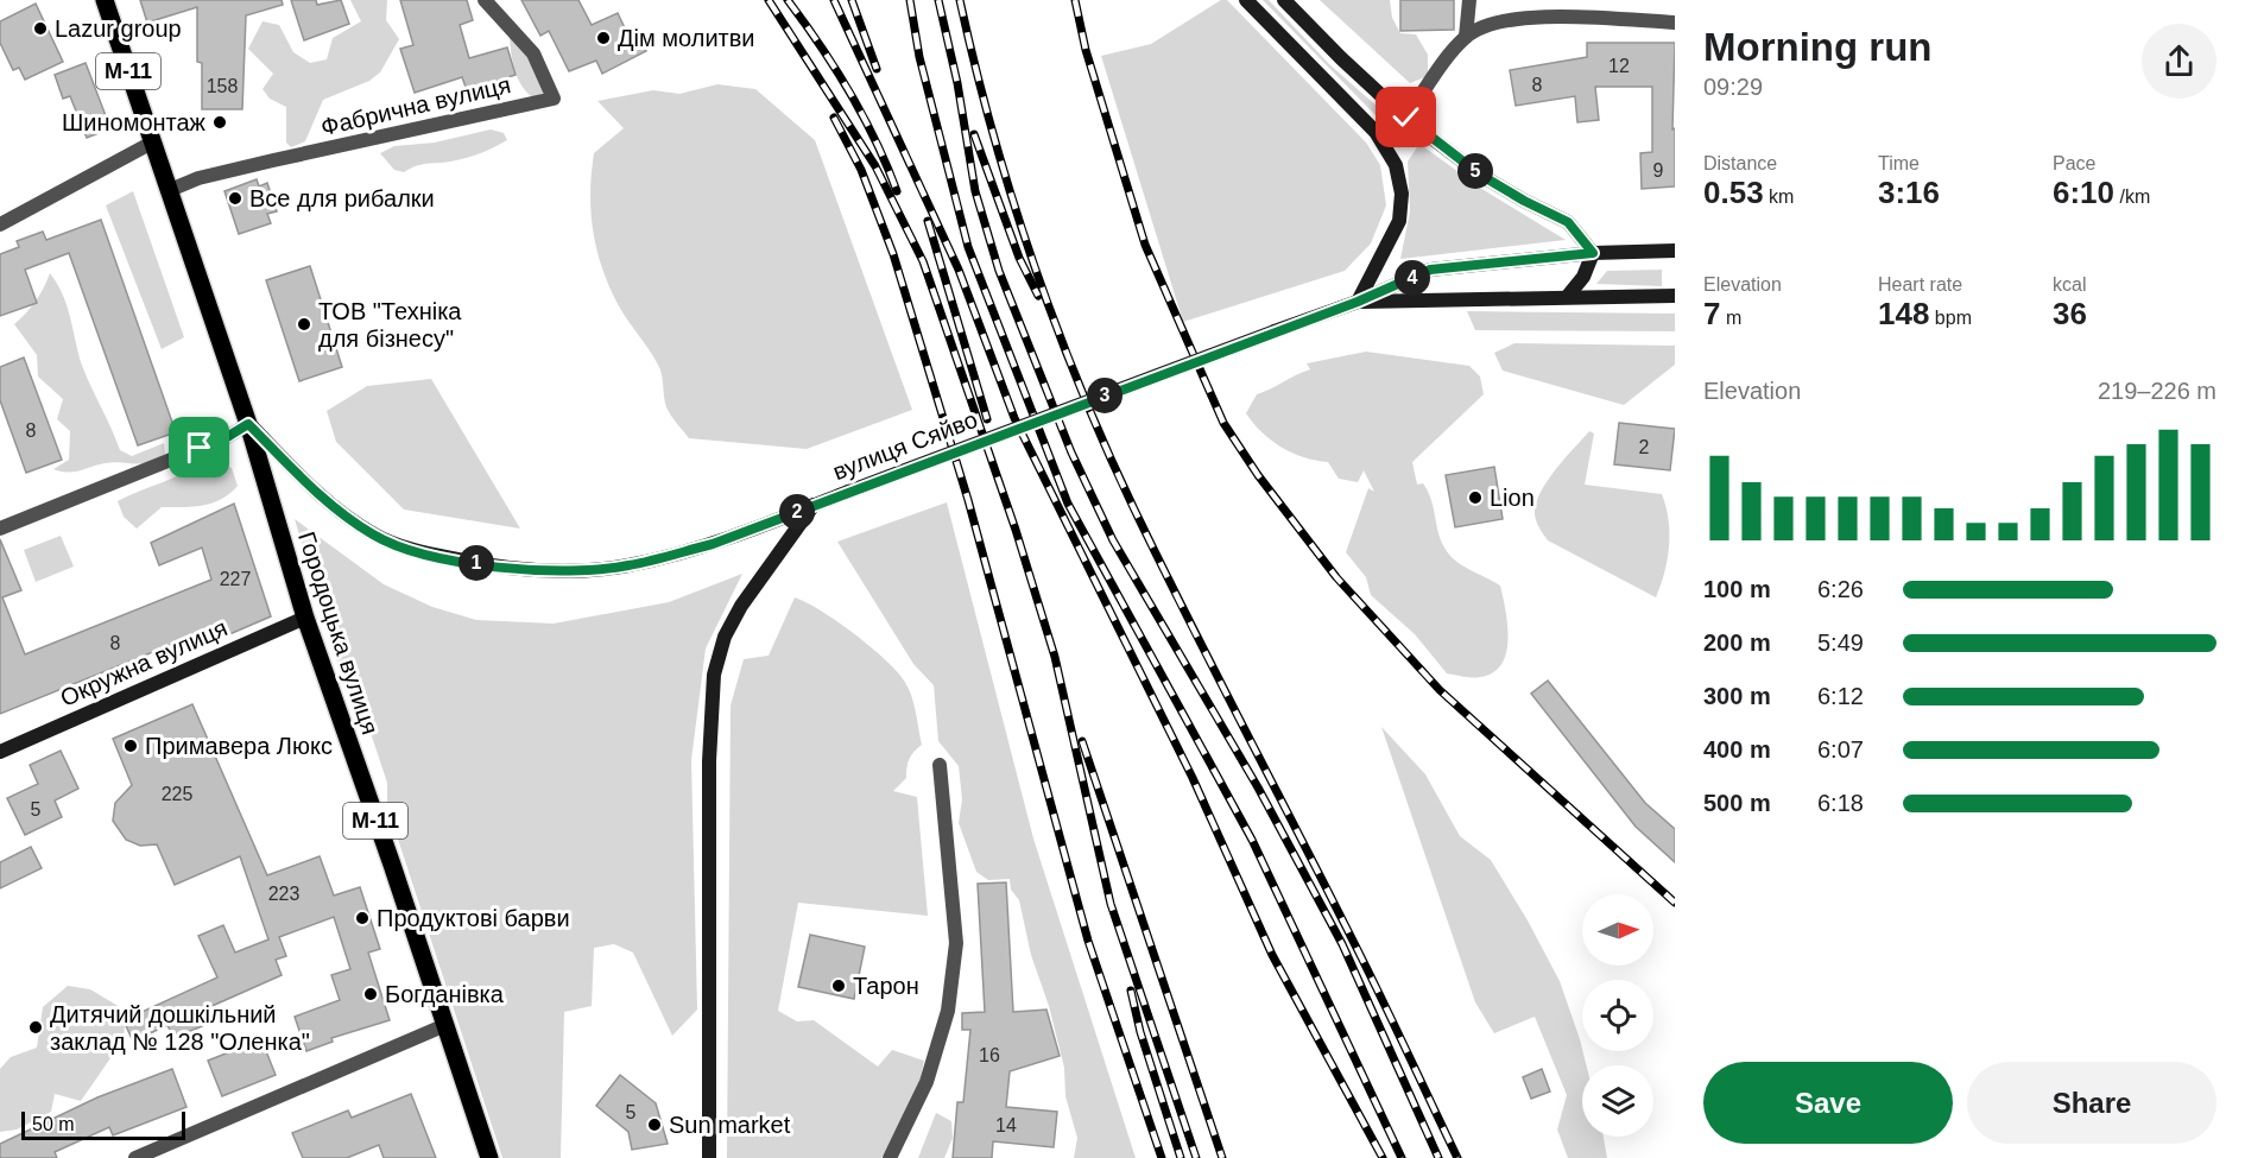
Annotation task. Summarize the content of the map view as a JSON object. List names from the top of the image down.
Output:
{
  "streets": {
    "main road": [
      "М-11",
      "вулиця Сяйво",
      "Городоцька вулиця",
      "Окружна вулиця"
    ],
    "street": ["Фабрична вулиця"]
  },
  "crossings": [
    ["Фабрична вулиця", "Городоцька вулиця"],
    ["вулиця Сяйво", "Городоцька вулиця"],
    ["Городоцька вулиця", "Окружна вулиця"]
  ],
  "places": [
    "Lazur group",
    "Дім молитви",
    "Шиномонтаж",
    "Все для рибалки",
    "ТОВ \"Техніка для бізнесу\"",
    "Lion",
    "Примавера Люкс",
    "Продуктові барви",
    "Тарон",
    "Богданівка",
    "Дитячий дошкільний заклад № 128 \"Оленка\"",
    "Sun market"
  ],
  "house_numbers": [
    "12",
    "8",
    "158",
    "9",
    "8",
    "2",
    "227",
    "8",
    "225",
    "5",
    "223",
    "16",
    "5",
    "14"
  ],
  "scale_bar": "50 m",
  "north": "right",
  "page": {
    "heading": ["Morning run", "09:29"],
    "stats": [
      ["Distance", "0.53 km"],
      ["Time", "3:16"],
      ["Pace", "6:10 /km"],
      ["Elevation", "7 m"],
      ["Heart rate", "148 bpm"],
      ["kcal", "36"]
    ],
    "pins": [
      "5",
      "4",
      "3",
      "2",
      "1"
    ],
    "chart": ["Elevation", "219–226 m"],
    "list": [
      {
        "name": "100 m",
        "note": "6:26"
      },
      {
        "name": "200 m",
        "note": "5:49"
      },
      {
        "name": "300 m",
        "note": "6:12"
      },
      {
        "name": "400 m",
        "note": "6:07"
      },
      {
        "name": "500 m",
        "note": "6:18"
      }
    ],
    "buttons": ["Save", "Share"],
    "scale": "50 m"
  }
}
